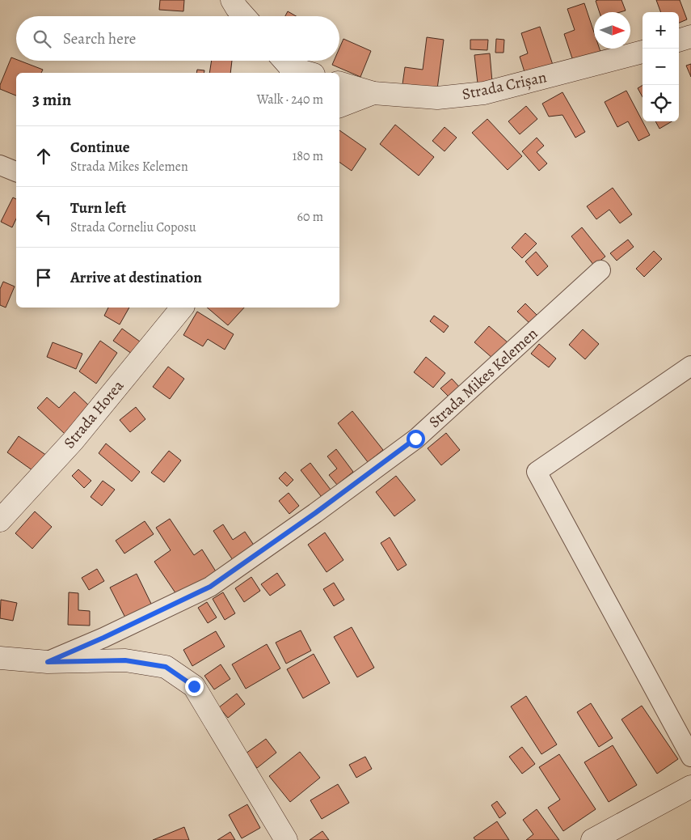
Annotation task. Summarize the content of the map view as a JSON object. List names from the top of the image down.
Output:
{
  "streets": {
    "street": ["Strada Crișan", "Strada Mikes Kelemen", "Strada Horea"]
  },
  "north": "right",
  "page": {
    "map_buttons": ["+", "−"],
    "search": "Search here",
    "heading": ["3 min", "Walk · 240 m"],
    "list": [
      ["Continue", "Strada Mikes Kelemen", "180 m"],
      ["Turn left", "Strada Corneliu Coposu", "60 m"],
      "Arrive at destination"
    ]
  }
}
